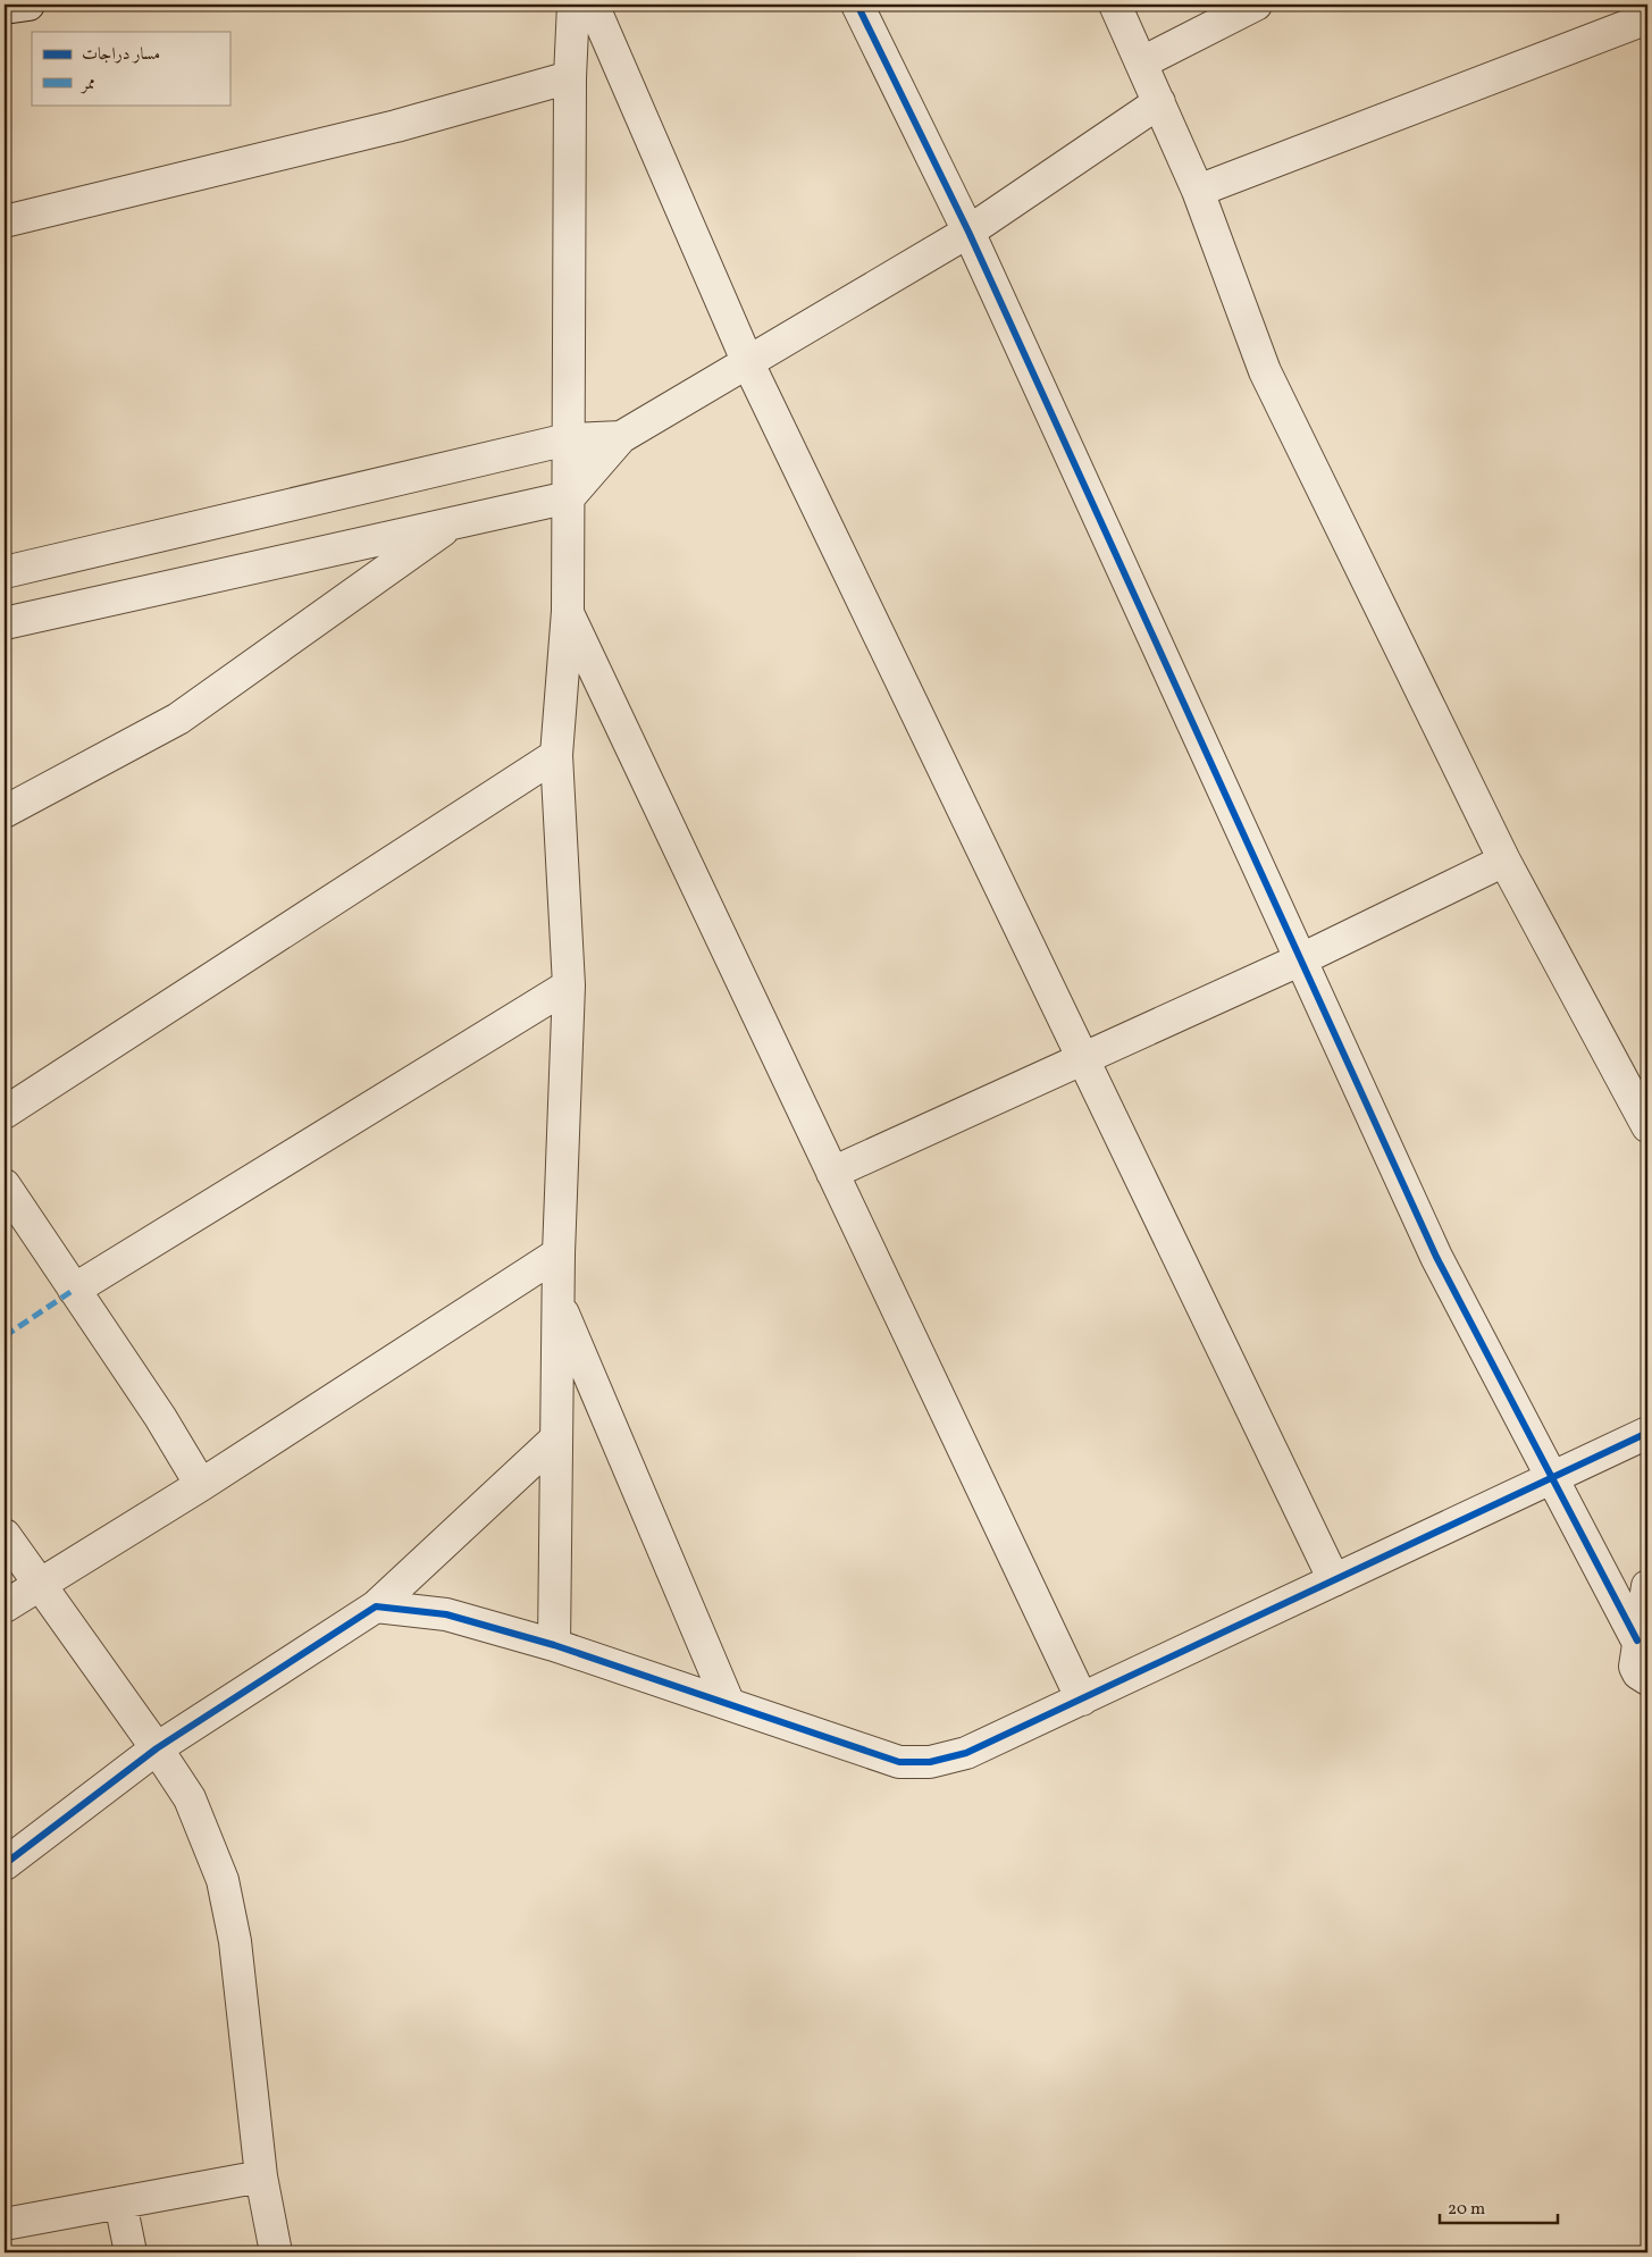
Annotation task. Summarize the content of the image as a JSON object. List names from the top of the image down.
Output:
{
  "legend": ["مسار دراجات", "ممر"],
  "scale_bar": "20 m"
}
